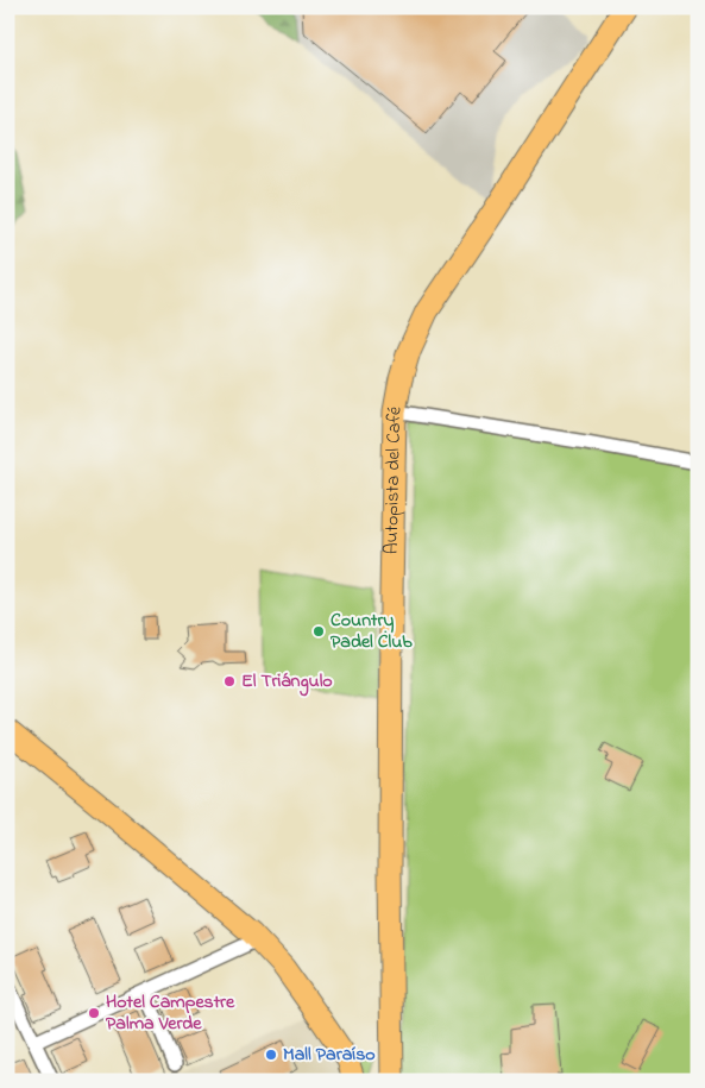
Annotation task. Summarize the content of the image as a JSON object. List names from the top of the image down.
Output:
{
  "streets": {
    "highway": ["Autopista del Café"]
  },
  "places": [
    "Country Padel Club",
    "El Triángulo",
    "Hotel Campestre Palma Verde",
    "Mall Paraíso"
  ]
}
